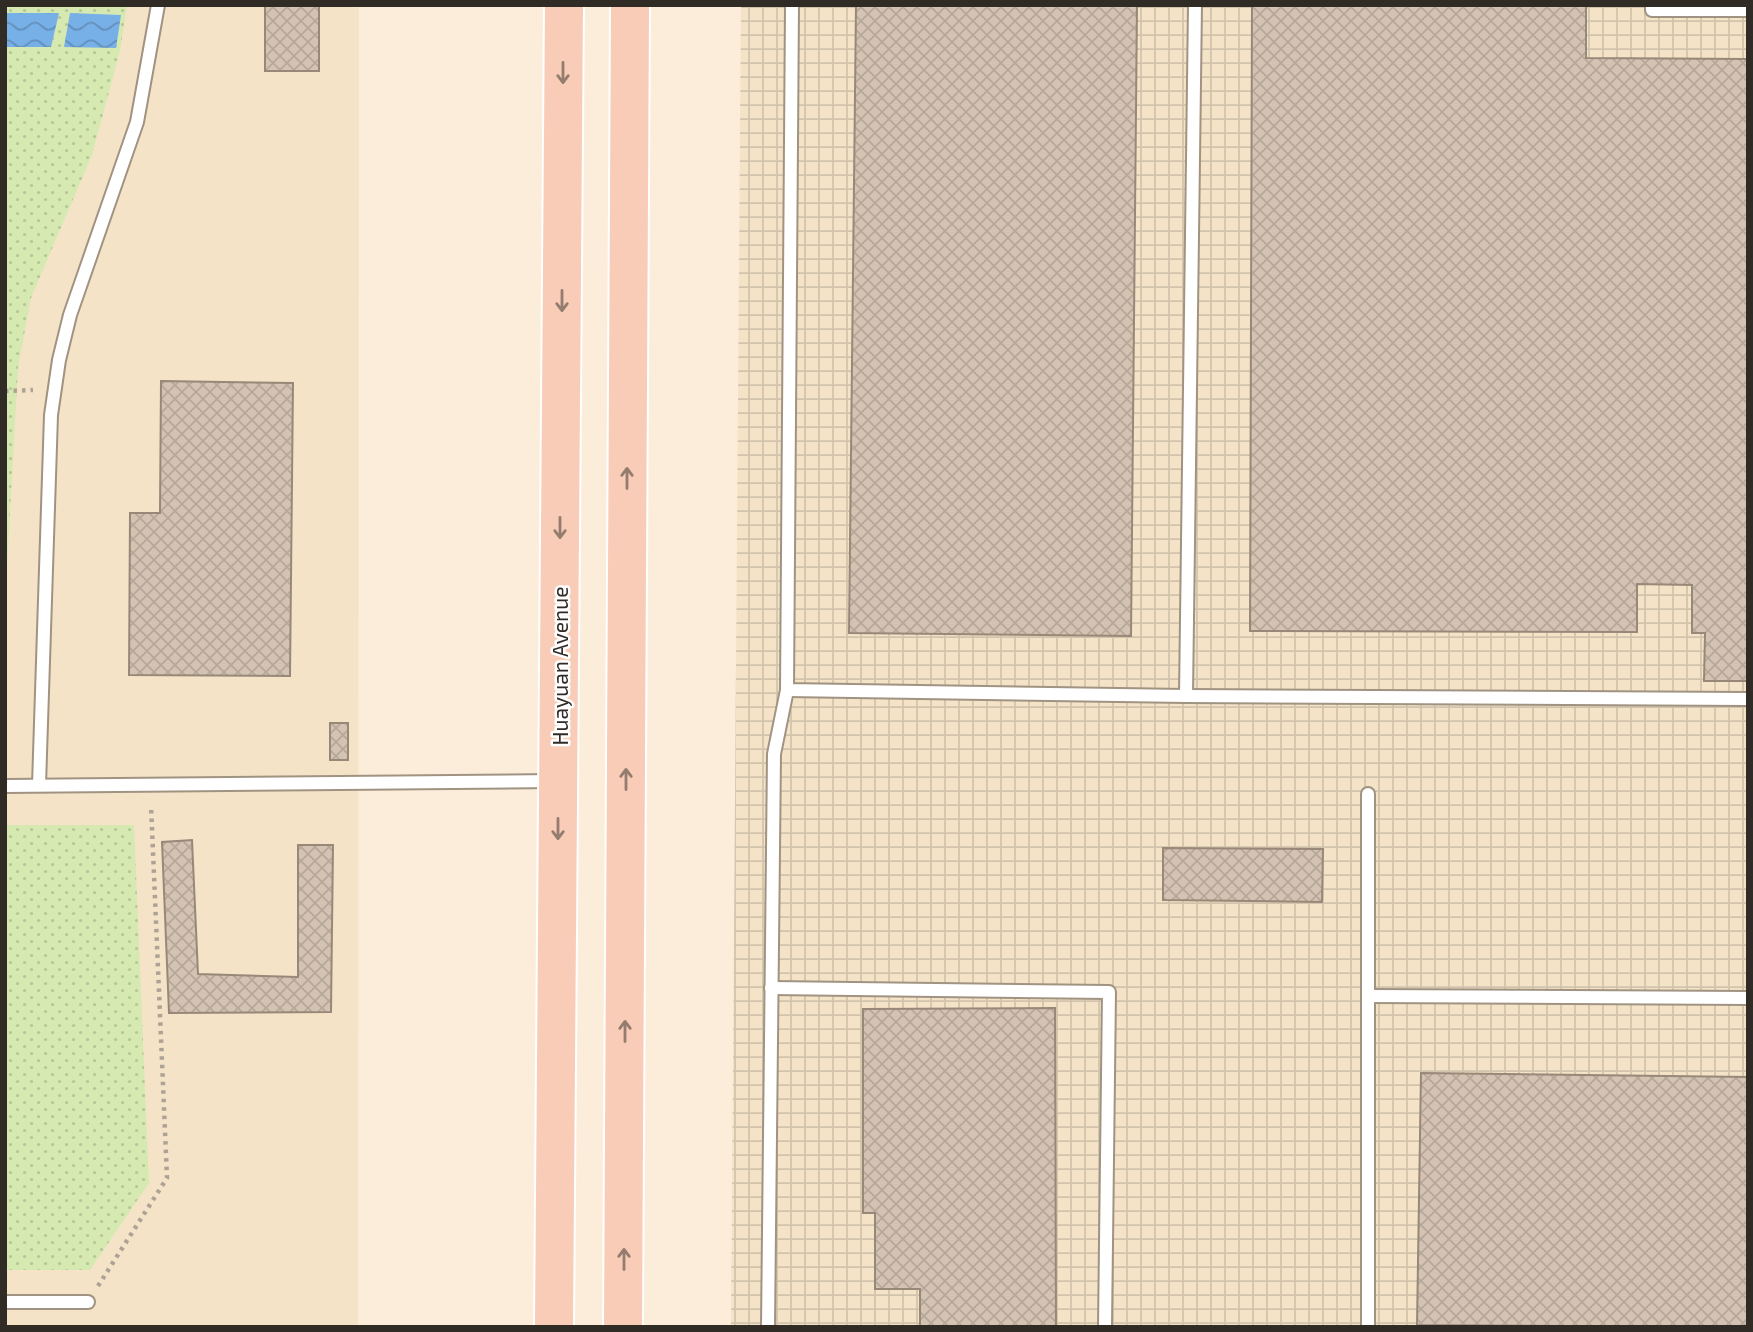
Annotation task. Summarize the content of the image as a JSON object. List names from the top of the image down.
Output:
{
  "streets": {
    "main road": ["Huayuan Avenue"]
  }
}
